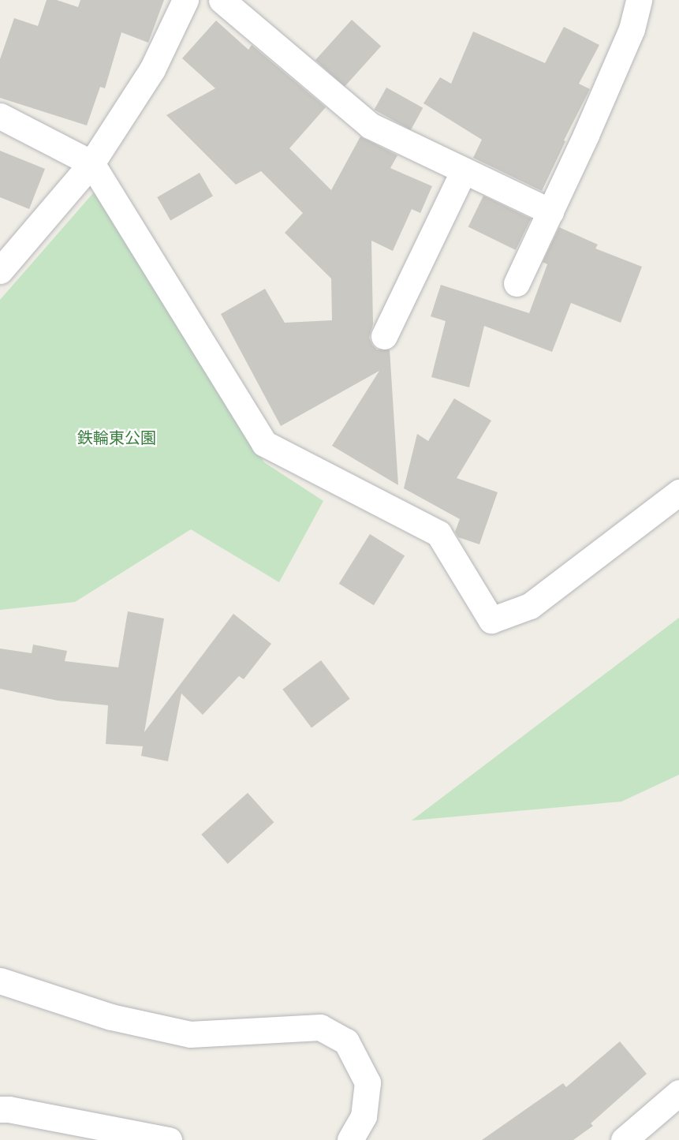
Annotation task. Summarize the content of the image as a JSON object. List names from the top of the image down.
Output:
{
  "parks": ["鉄輪東公園"]
}
